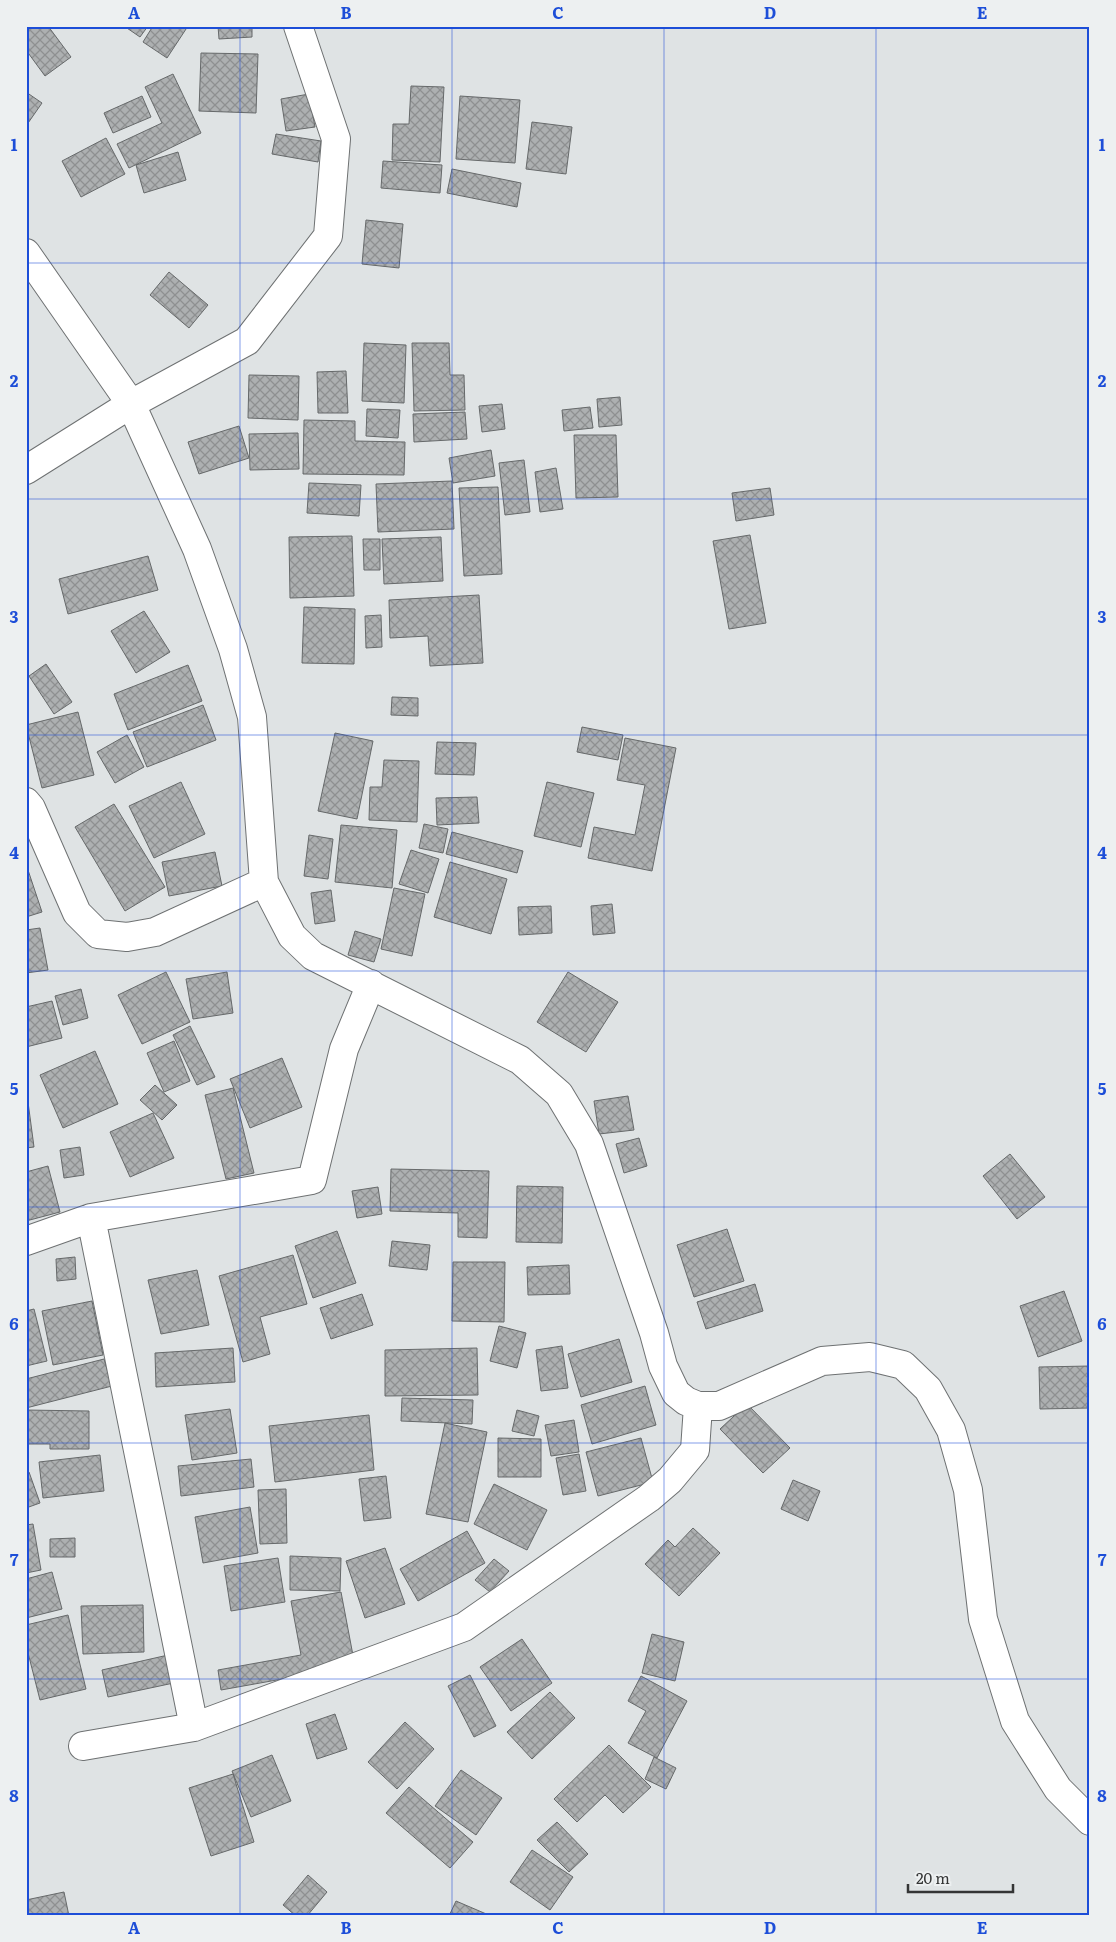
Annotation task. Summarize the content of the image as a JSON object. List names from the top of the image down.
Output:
{
  "scale_bar": "20 m",
  "grid": {
    "columns": [
      "A",
      "B",
      "C",
      "D",
      "E"
    ],
    "rows": [
      "1",
      "2",
      "3",
      "4",
      "5",
      "6",
      "7",
      "8"
    ]
  }
}
